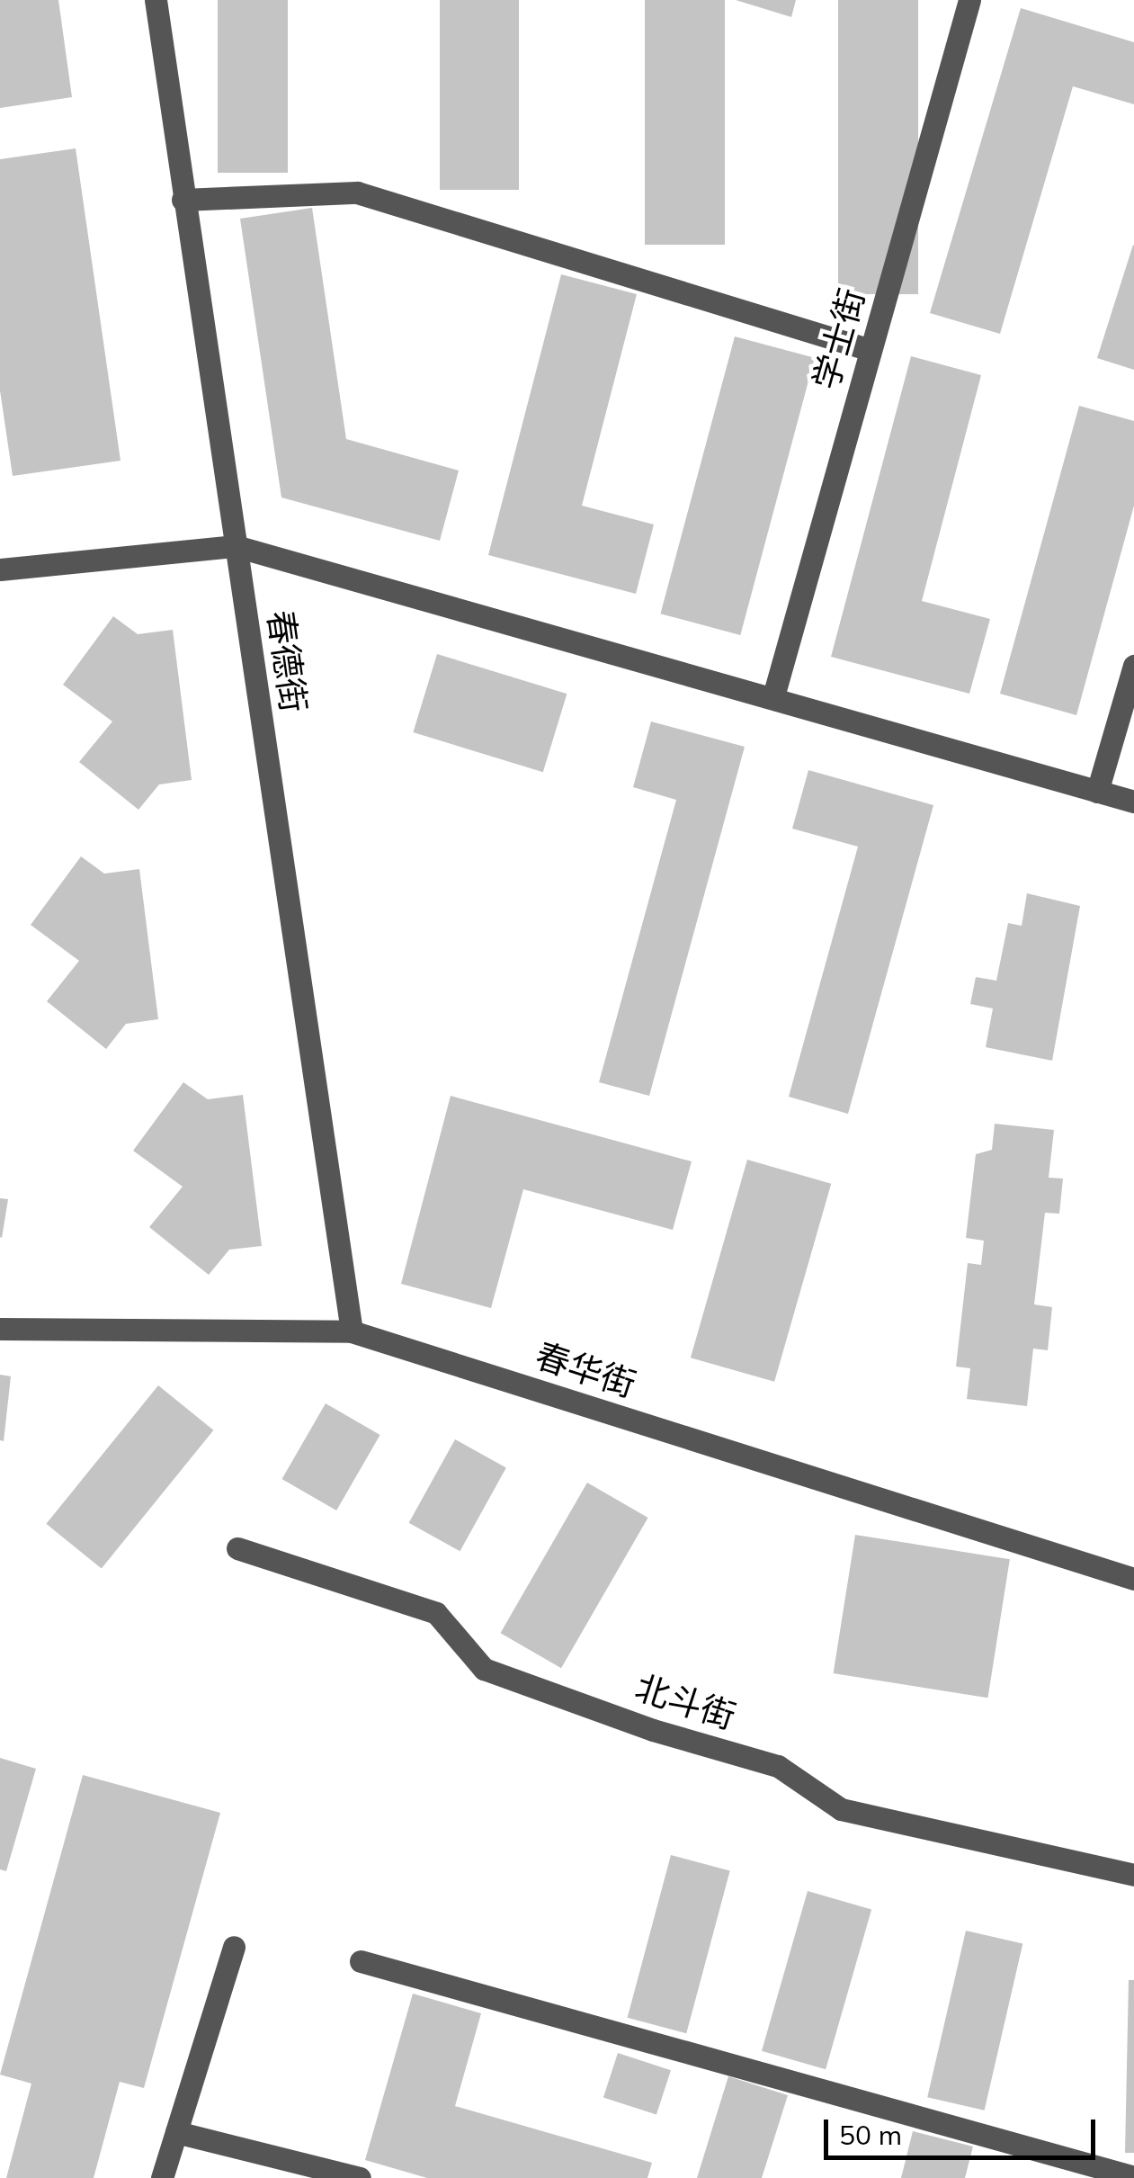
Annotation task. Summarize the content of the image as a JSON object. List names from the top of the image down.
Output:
{
  "streets": {
    "street": [
      "学士街",
      "春德街",
      "春华街",
      "北斗街"
    ]
  },
  "crossings": [
    ["春德街", "春华街"]
  ],
  "scale_bar": "50 m"
}
